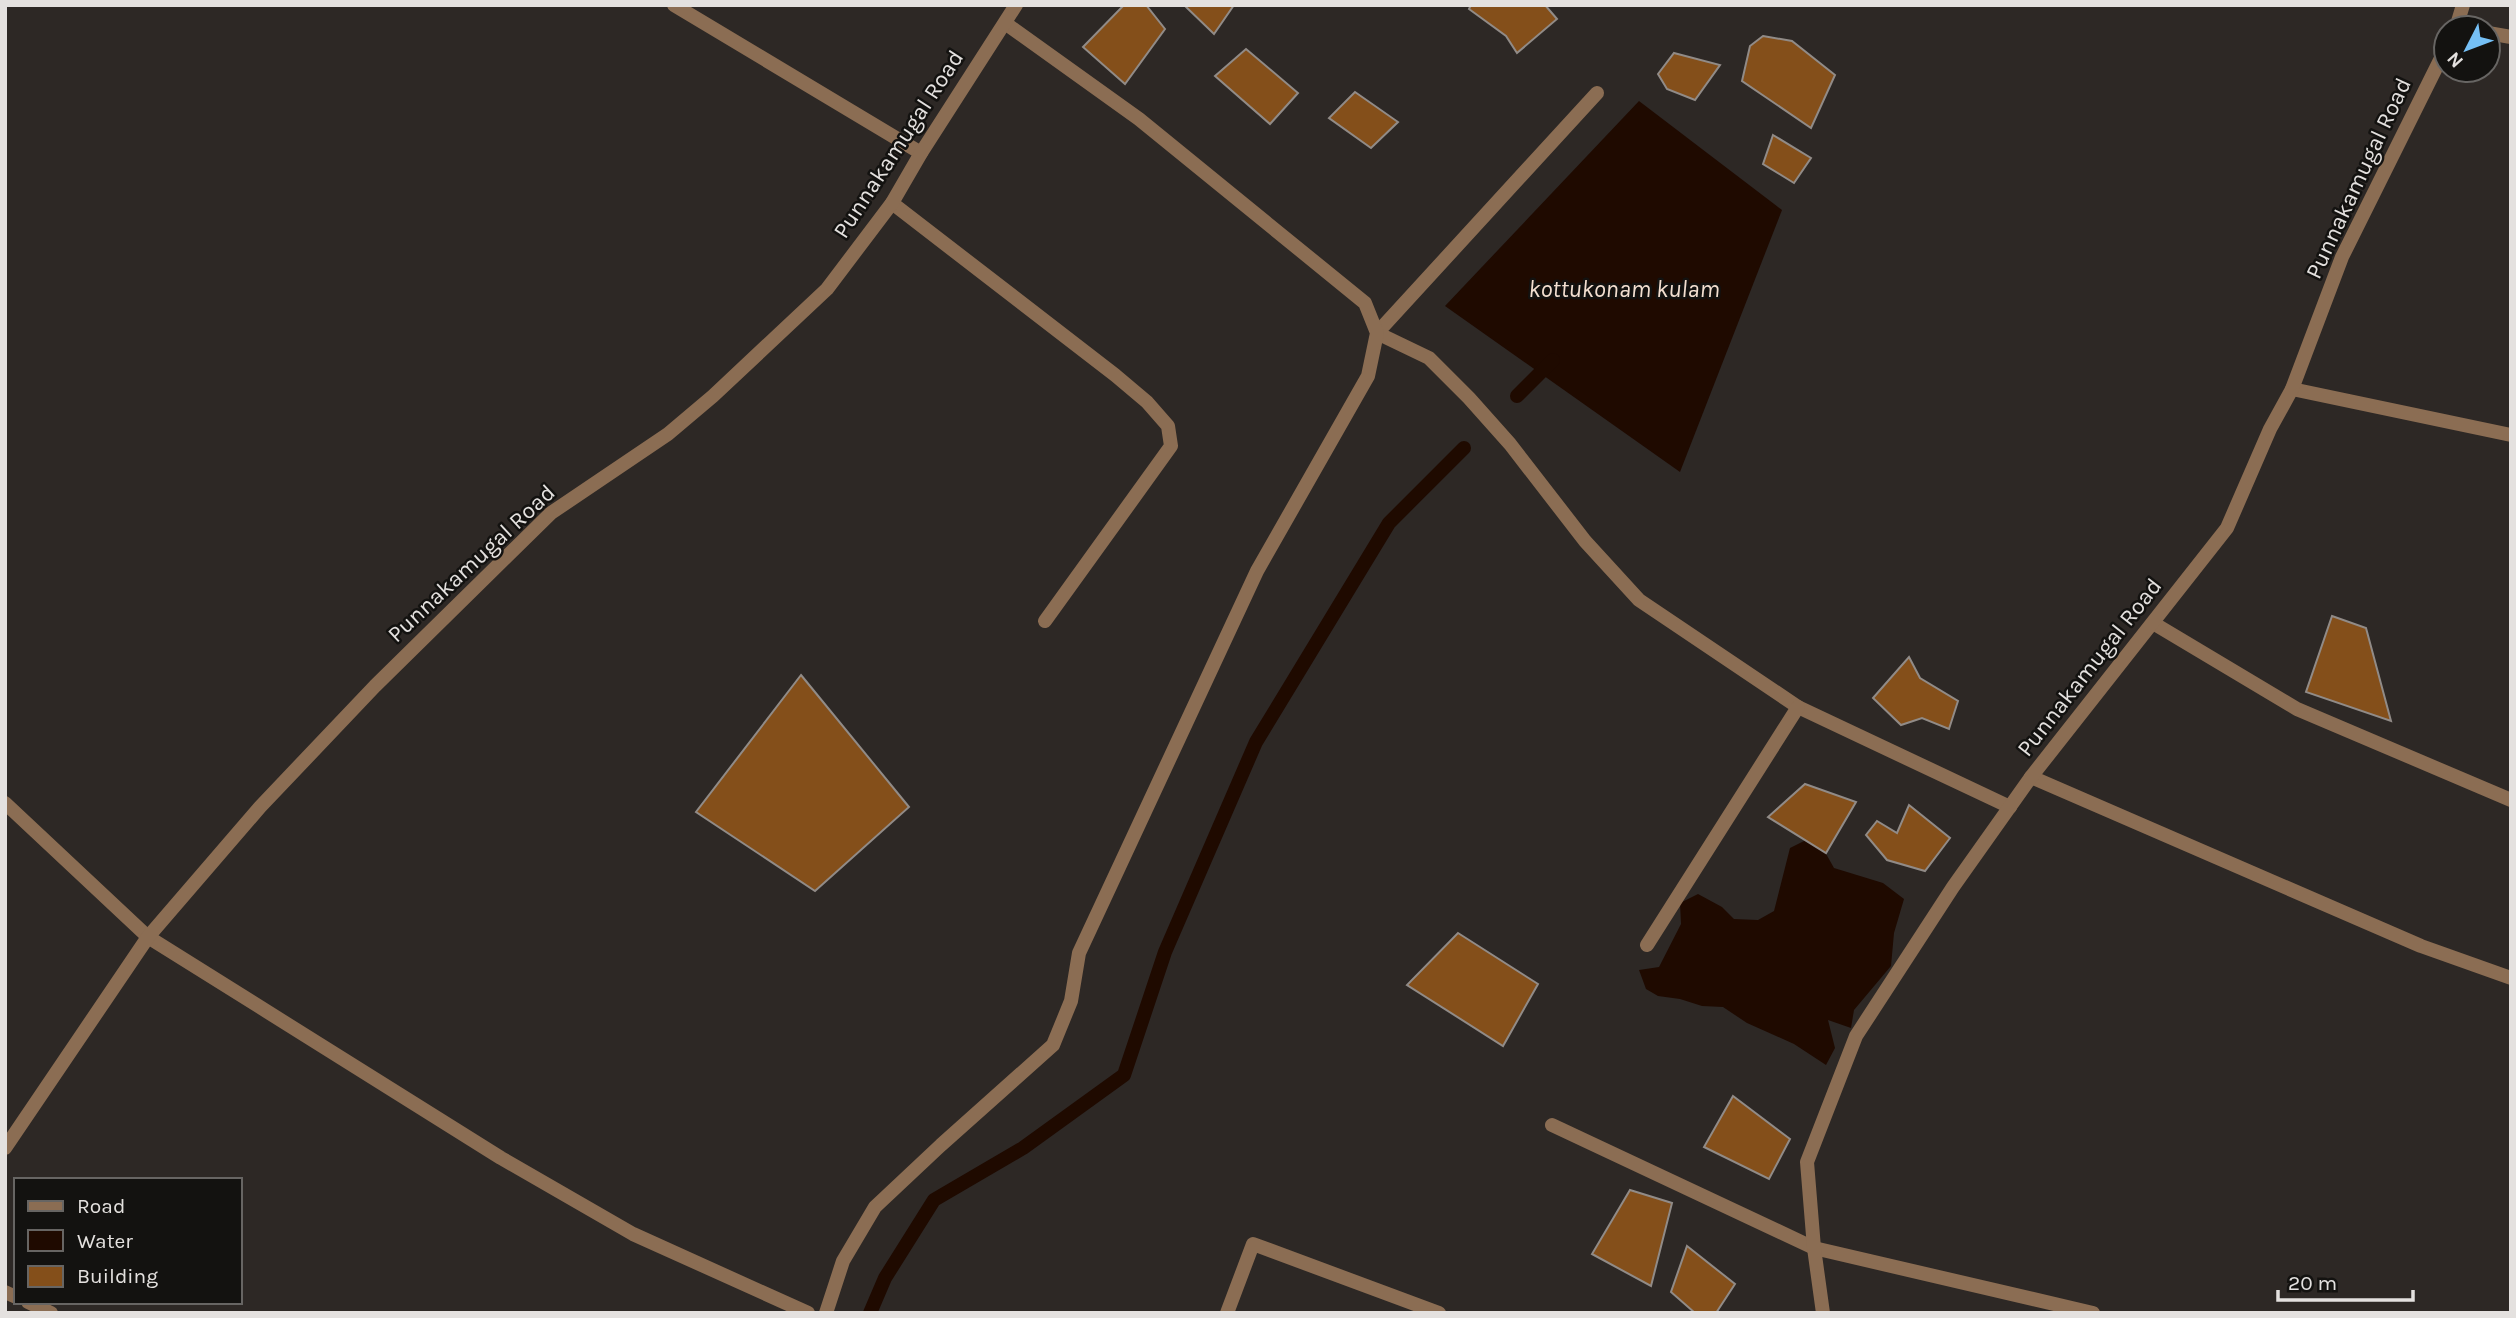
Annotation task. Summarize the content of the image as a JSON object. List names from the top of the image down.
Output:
{
  "streets": {
    "street": ["Punnakamugal Road"]
  },
  "water": ["kottukonam kulam"],
  "legend": ["Road", "Water", "Building"],
  "scale_bar": "20 m",
  "north": "bottom left"
}
